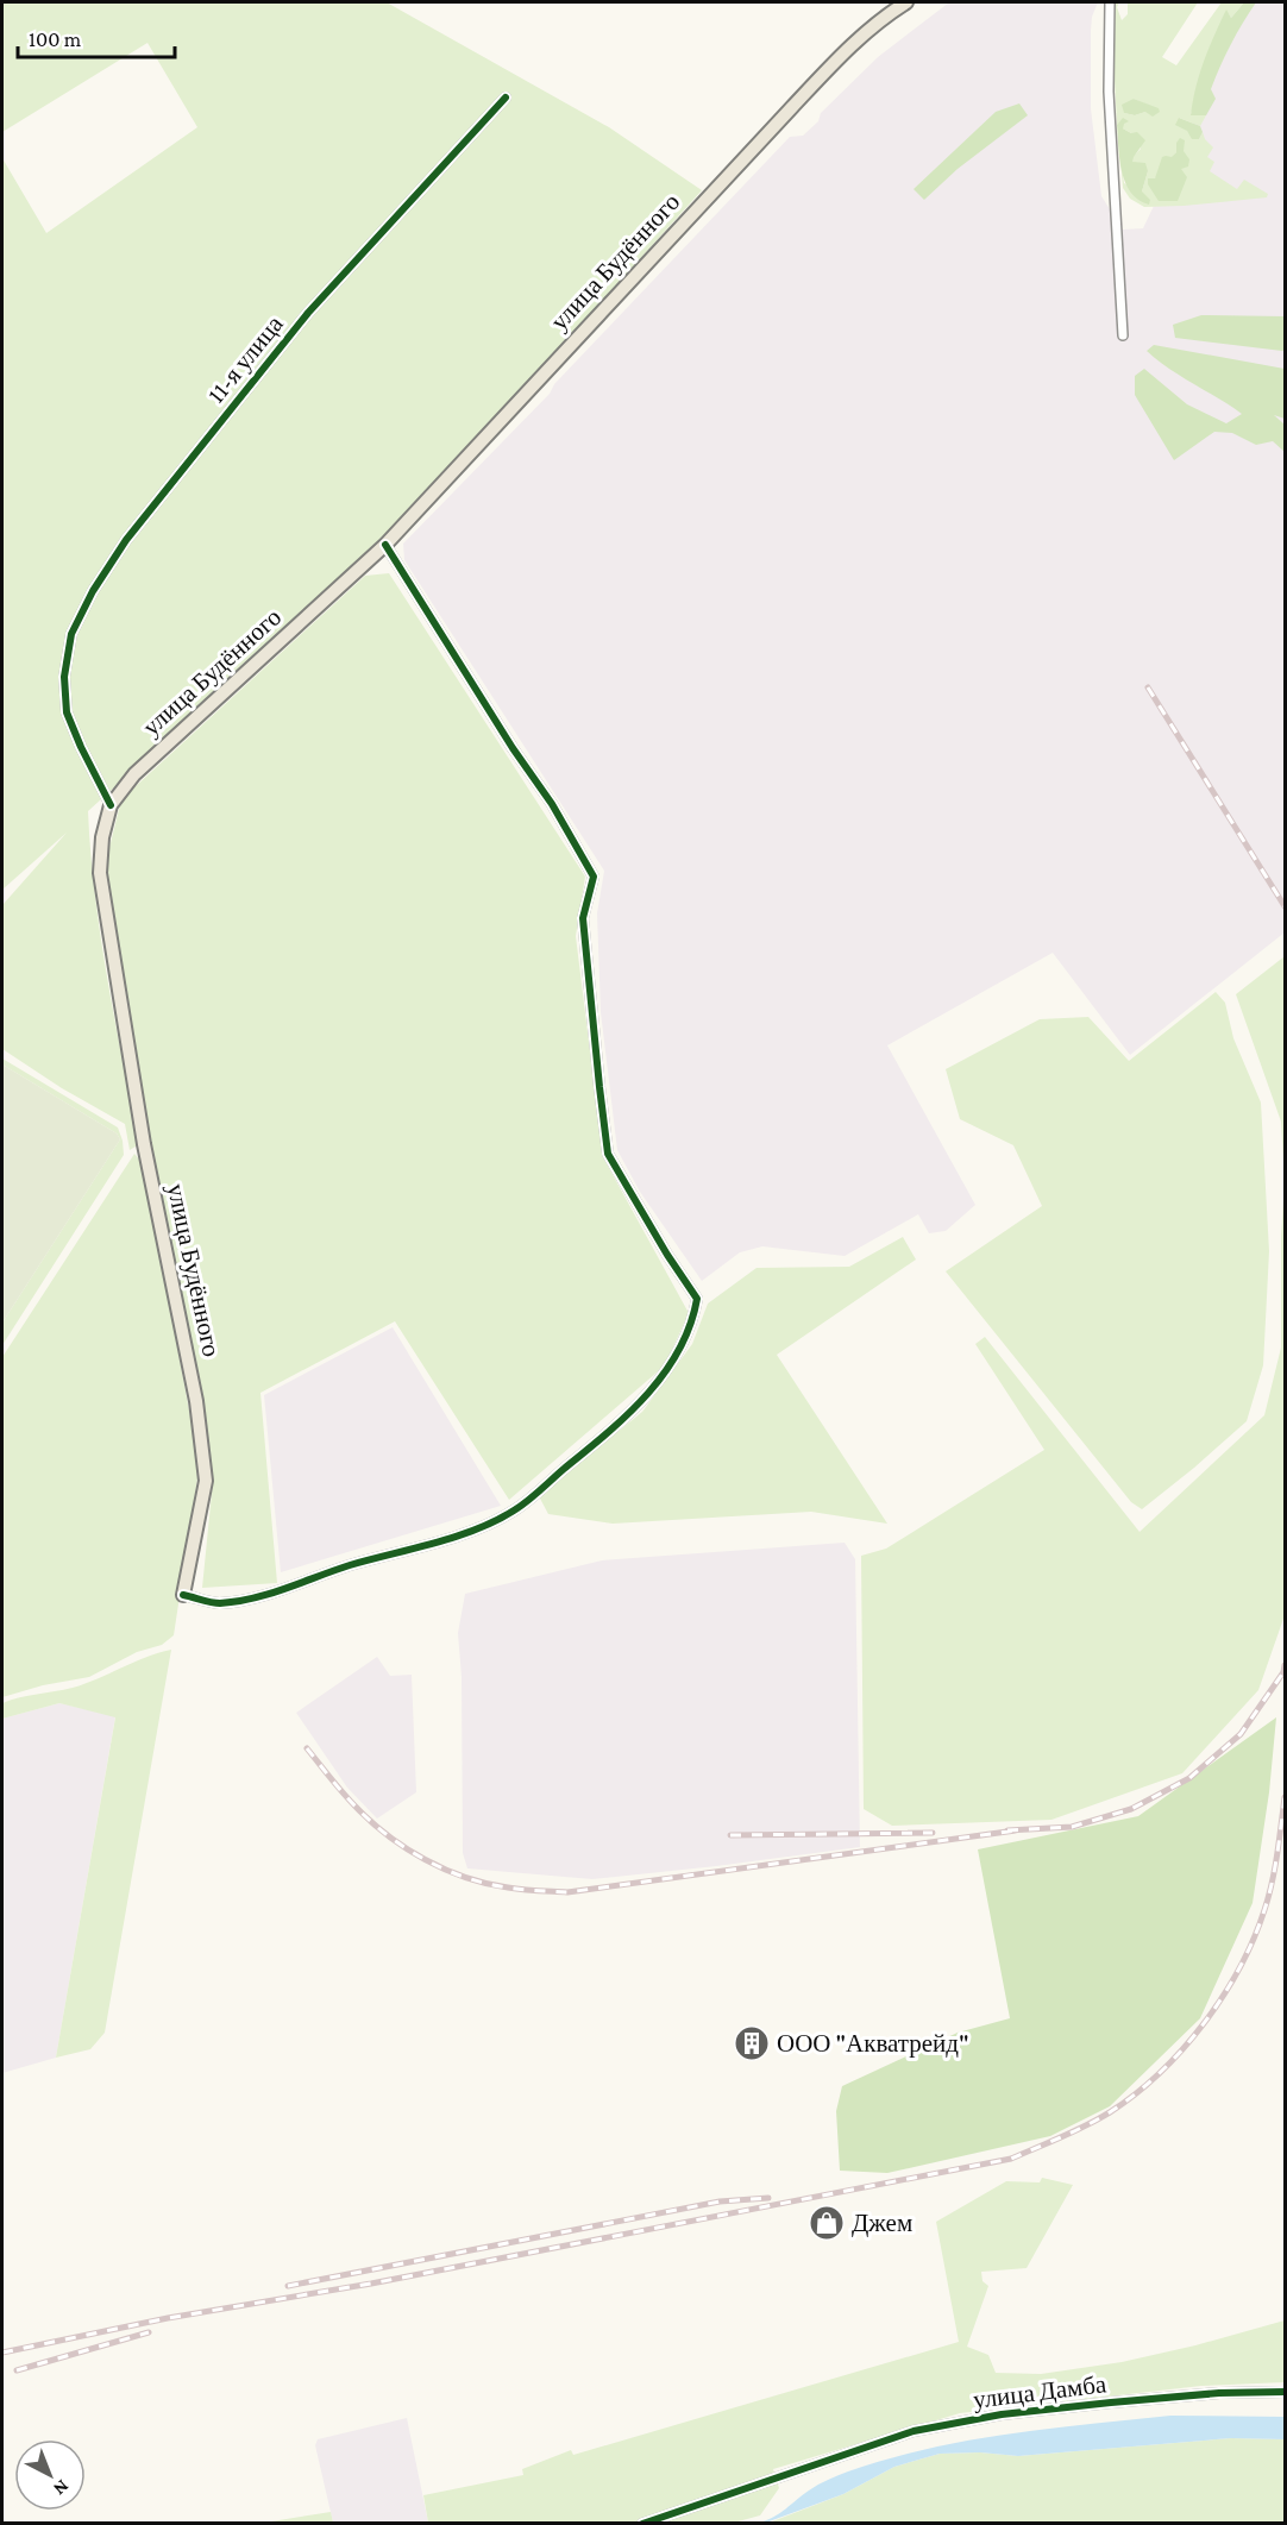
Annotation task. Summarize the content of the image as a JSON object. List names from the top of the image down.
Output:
{
  "streets": {
    "main road": ["улица Будённого"],
    "street": ["11-я улица", "улица Дамба"]
  },
  "crossings": [
    ["улица Будённого", "11-я улица"]
  ],
  "places": {
    "building": ["ООО \"Акватрейд\""],
    "shop": ["Джем"]
  },
  "scale_bar": "100 m",
  "north": "bottom right"
}
